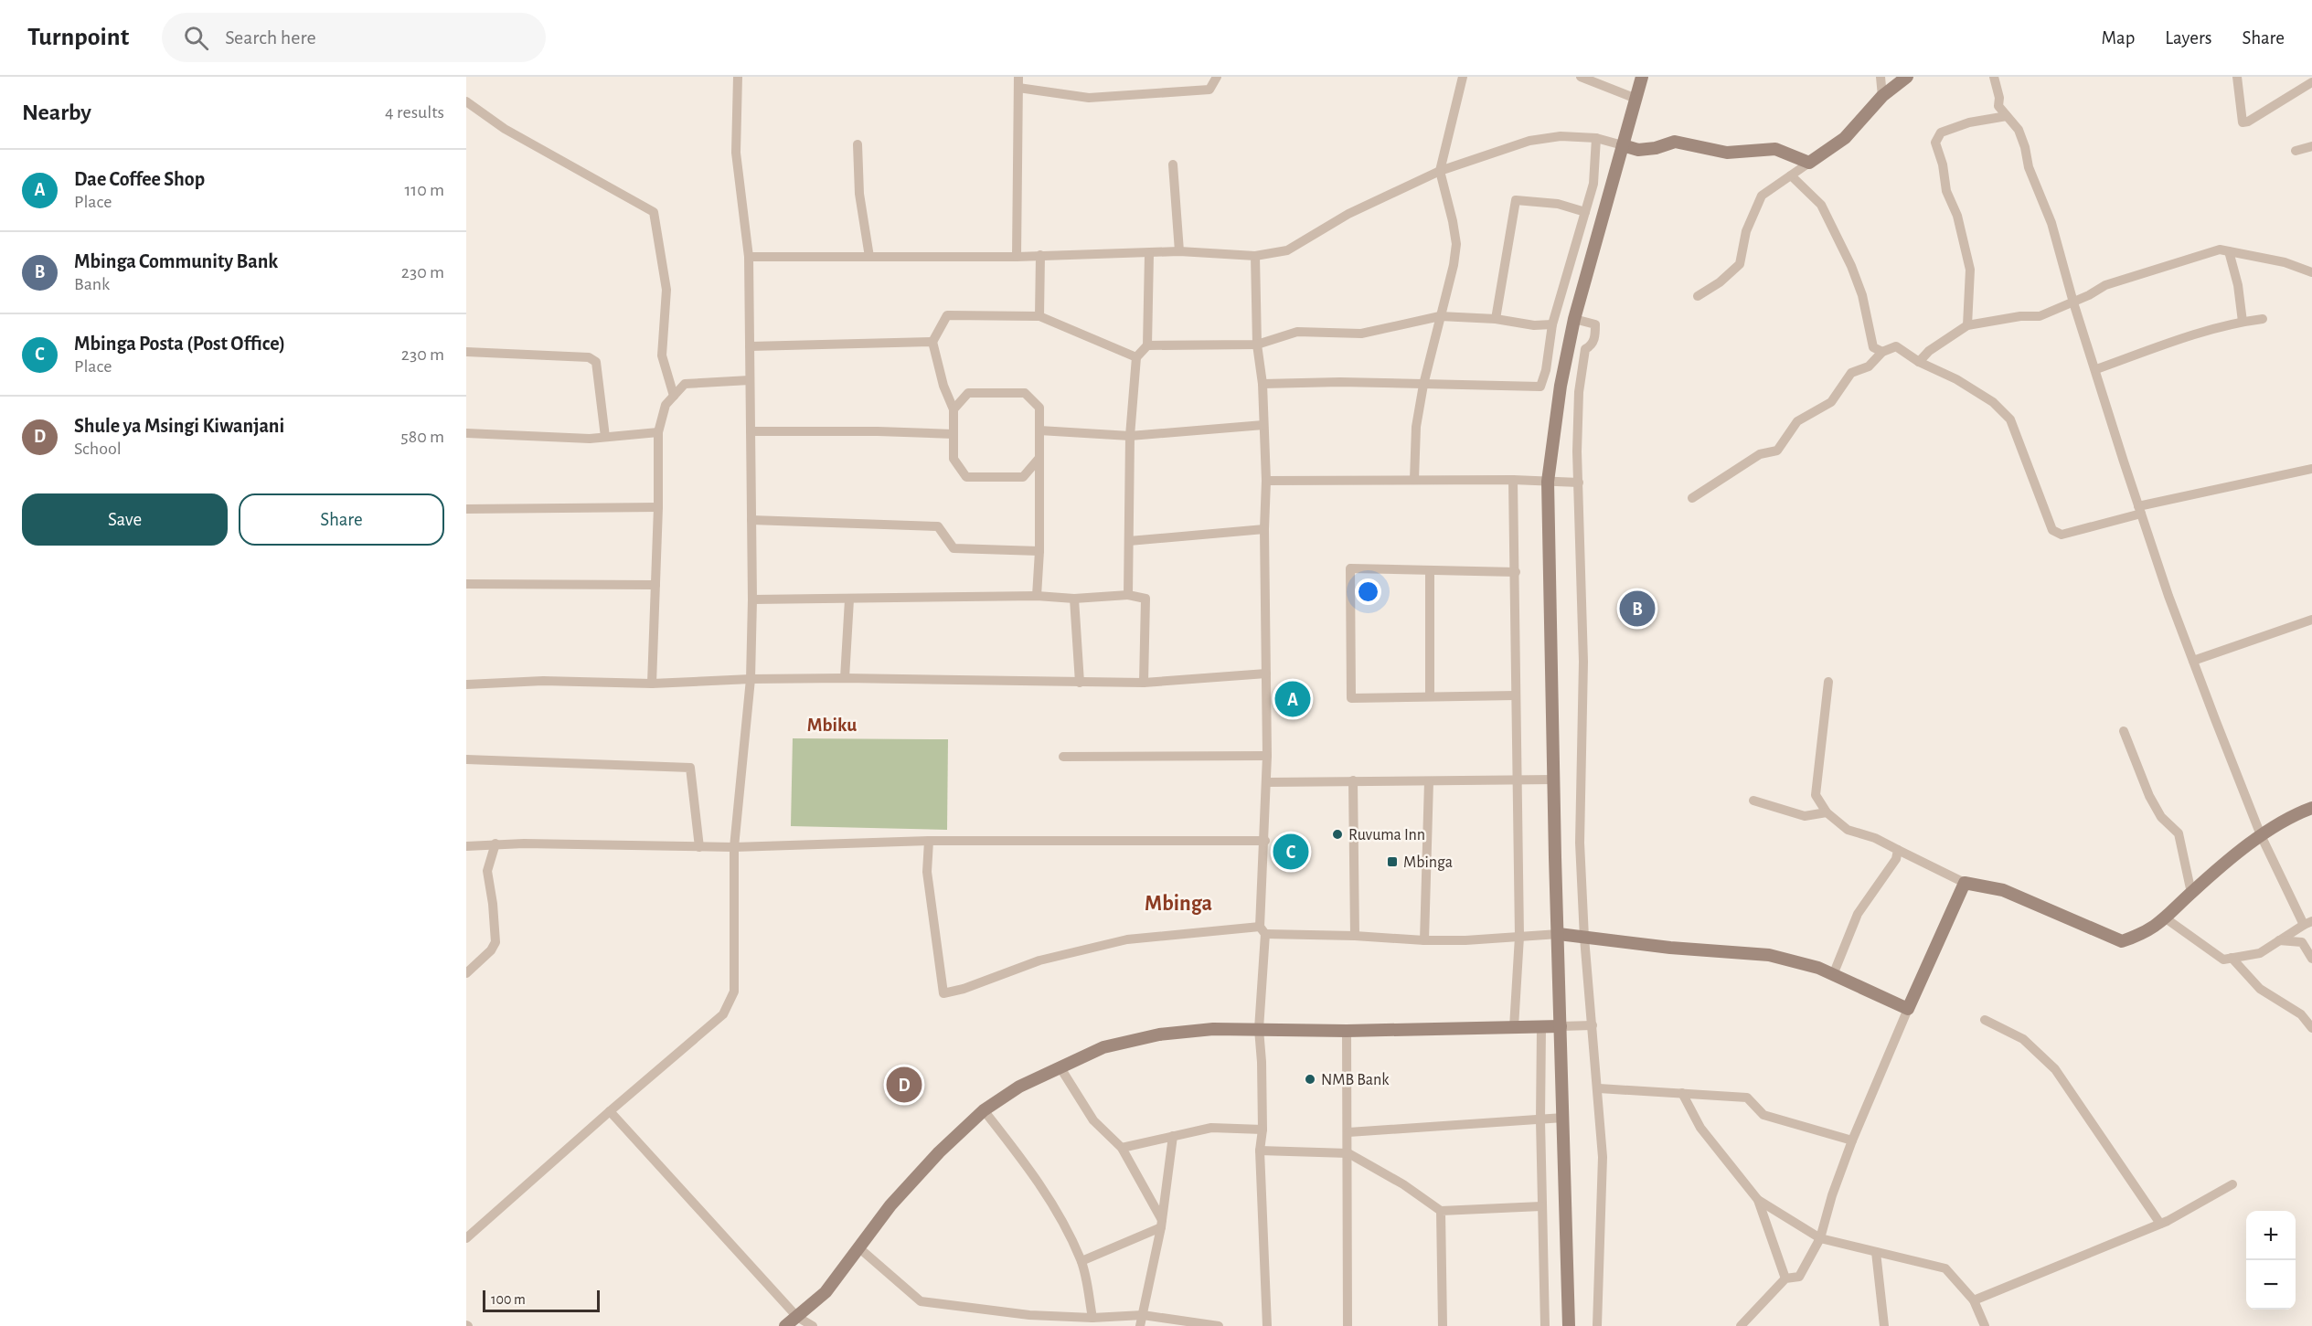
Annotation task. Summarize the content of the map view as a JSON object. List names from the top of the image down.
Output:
{
  "districts": ["Mbiku", "Mbinga"],
  "places": {
    "other": ["Ruvuma Inn", "NMB Bank"],
    "transit": ["Mbinga"]
  },
  "scale_bar": "100 m",
  "page": {
    "header": "Turnpoint",
    "search": "Search here",
    "nav": ["Map", "Layers", "Share"],
    "heading": ["Nearby", "4 results"],
    "list": [
      {
        "mark": "A",
        "name": "Dae Coffee Shop",
        "note": "Place",
        "value": "110 m"
      },
      {
        "mark": "B",
        "name": "Mbinga Community Bank",
        "note": "Bank",
        "value": "230 m"
      },
      {
        "mark": "C",
        "name": "Mbinga Posta (Post Office)",
        "note": "Place",
        "value": "230 m"
      },
      {
        "mark": "D",
        "name": "Shule ya Msingi Kiwanjani",
        "note": "School",
        "value": "580 m"
      }
    ],
    "buttons": ["Save", "Share"],
    "pins": [
      "B",
      "A",
      "C",
      "D"
    ],
    "map_buttons": ["+", "−"],
    "scale": "100 m"
  }
}
